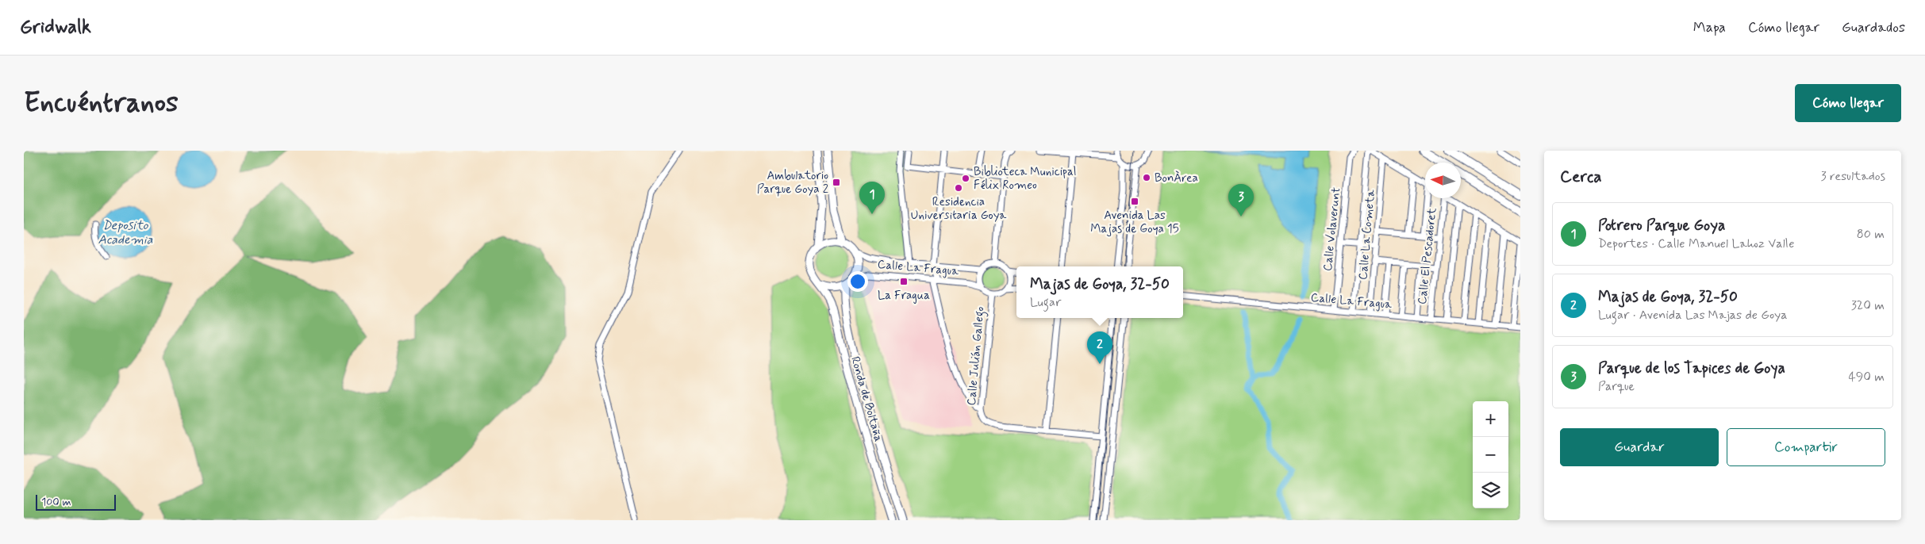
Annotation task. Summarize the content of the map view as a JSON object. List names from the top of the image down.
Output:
{
  "streets": {
    "main road": ["Ronda de Boltaña"],
    "street": [
      "Calle Volaverunt",
      "Calle La Cometa",
      "Calle El Pescadoret",
      "Calle La Fragua",
      "Calle Julián Gallego"
    ]
  },
  "crossings": [
    ["Calle Volaverunt", "Calle La Fragua"],
    ["Calle La Cometa", "Calle La Fragua"],
    ["Calle El Pescadoret", "Calle La Fragua"],
    ["Calle La Fragua", "Calle Julián Gallego"],
    ["Calle La Fragua", "Ronda de Boltaña"]
  ],
  "water": ["Deposito Academia"],
  "places": {
    "other": ["BonÀrea", "Biblioteca Municipal Félix Romeo", "Residencia Universitaria Goya"],
    "transit": ["Ambulatorio Parque Goya 2", "Avenida Las Majas de Goya 15", "La Fragua"]
  },
  "scale_bar": "100 m",
  "north": "left",
  "page": {
    "header": "Gridwalk",
    "nav": ["Mapa", "Cómo llegar", "Guardados"],
    "buttons": [
      "Cómo llegar",
      ["Guardar", "Compartir"]
    ],
    "title": "Encuéntranos",
    "heading": ["Cerca", "3 resultados"],
    "pins": ["1", "3", "2"],
    "list": [
      {
        "mark": "1",
        "name": "Potrero Parque Goya",
        "note": "Deportes · Calle Manuel Lahoz Valle",
        "value": "80 m"
      },
      {
        "mark": "2",
        "name": "Majas de Goya, 32-50",
        "note": "Lugar · Avenida Las Majas de Goya",
        "value": "320 m"
      },
      {
        "mark": "3",
        "name": "Parque de los Tapices de Goya",
        "note": "Parque",
        "value": "490 m"
      }
    ],
    "popup": ["Majas de Goya, 32-50", "Lugar"],
    "map_buttons": ["+", "−"],
    "scale": "100 m"
  }
}
